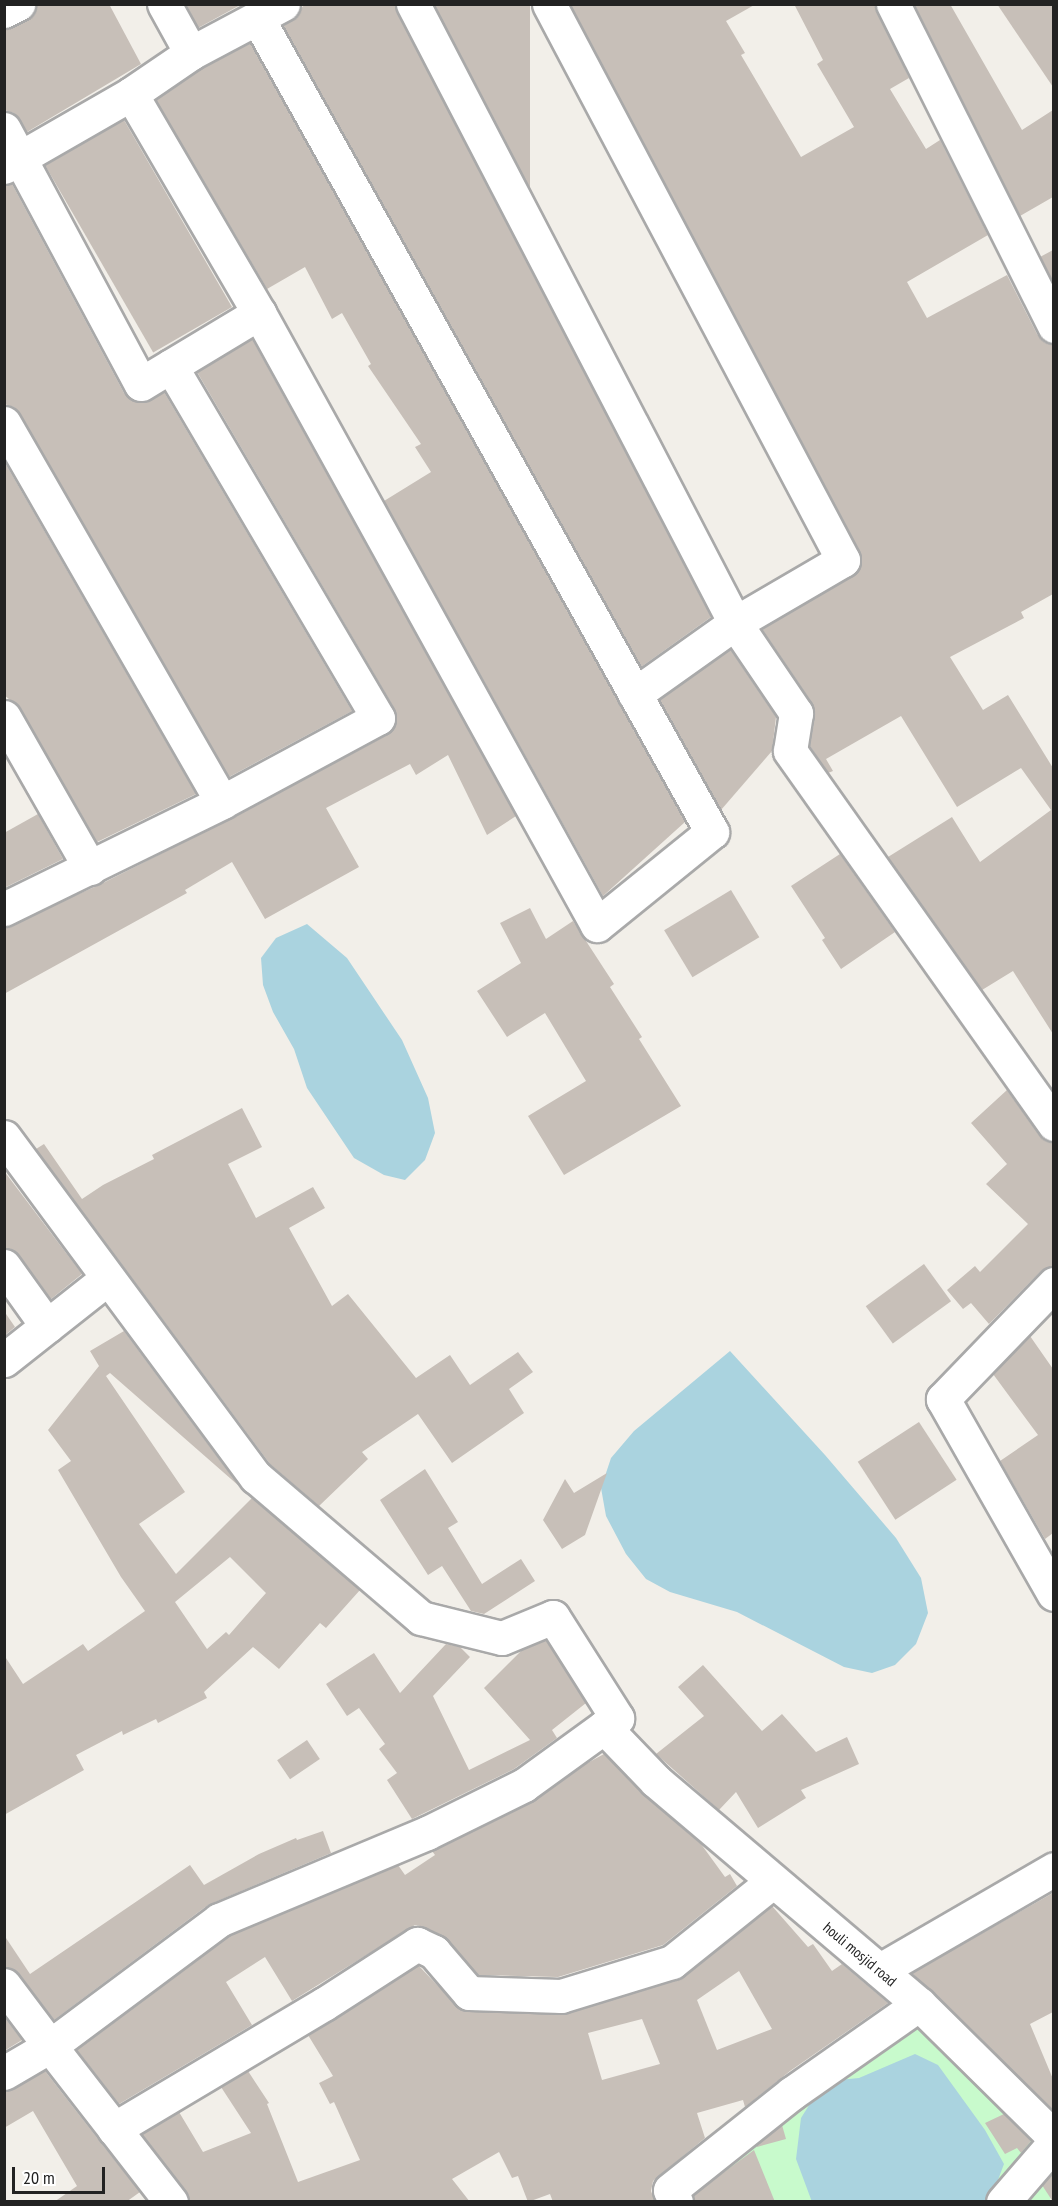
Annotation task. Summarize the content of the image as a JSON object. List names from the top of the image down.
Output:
{
  "streets": {
    "street": ["houli mosjid road"]
  },
  "scale_bar": "20 m"
}
